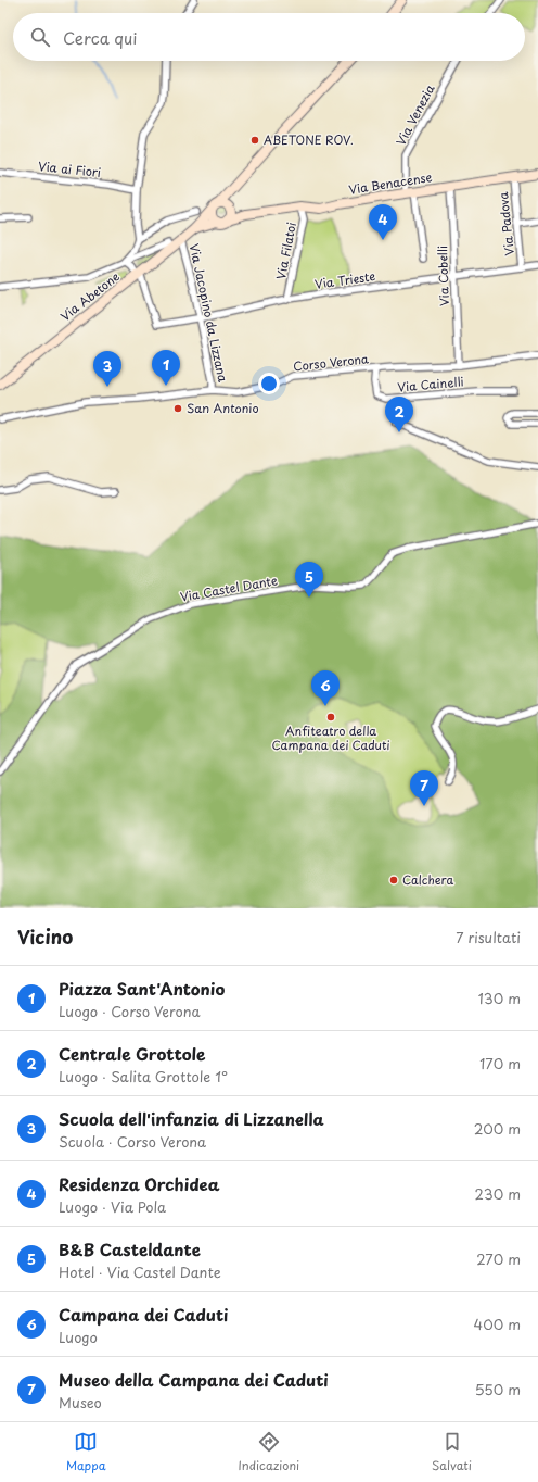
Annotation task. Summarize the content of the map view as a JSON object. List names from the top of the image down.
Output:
{
  "streets": {
    "main road": ["Via Benacense", "Via Abetone"],
    "street": [
      "Via Venezia",
      "Via ai Fiori",
      "Via Padova",
      "Via Filatoi",
      "Via Cobelli",
      "Via Trieste",
      "Via Jacopino da Lizzana",
      "Corso Verona",
      "Via Cainelli",
      "Via Castel Dante"
    ]
  },
  "crossings": [
    ["Via Venezia", "Via Benacense"],
    ["Via Benacense", "Via Padova"],
    ["Via Benacense", "Via Filatoi"],
    ["Via Benacense", "Via Cobelli"],
    ["Via Benacense", "Via Abetone"],
    ["Via Padova", "Via Trieste"],
    ["Via Filatoi", "Via Trieste"],
    ["Via Cobelli", "Via Trieste"],
    ["Via Cobelli", "Corso Verona"],
    ["Via Trieste", "Via Abetone"],
    ["Via Trieste", "Via Jacopino da Lizzana"],
    ["Via Abetone", "Via Jacopino da Lizzana"],
    ["Via Jacopino da Lizzana", "Corso Verona"],
    ["Corso Verona", "Via Cainelli"]
  ],
  "places": [
    "ABETONE ROV.",
    "San Antonio",
    "Anfiteatro della Campana dei Caduti",
    "Calchera"
  ],
  "page": {
    "search": "Cerca qui",
    "pins": [
      "4",
      "1",
      "3",
      "2",
      "5",
      "6",
      "7"
    ],
    "heading": ["Vicino", "7 risultati"],
    "list": [
      {
        "mark": "1",
        "name": "Piazza Sant'Antonio",
        "note": "Luogo · Corso Verona",
        "value": "130 m"
      },
      {
        "mark": "2",
        "name": "Centrale Grottole",
        "note": "Luogo · Salita Grottole 1°",
        "value": "170 m"
      },
      {
        "mark": "3",
        "name": "Scuola dell'infanzia di Lizzanella",
        "note": "Scuola · Corso Verona",
        "value": "200 m"
      },
      {
        "mark": "4",
        "name": "Residenza Orchidea",
        "note": "Luogo · Via Pola",
        "value": "230 m"
      },
      {
        "mark": "5",
        "name": "B&B Casteldante",
        "note": "Hotel · Via Castel Dante",
        "value": "270 m"
      },
      {
        "mark": "6",
        "name": "Campana dei Caduti",
        "note": "Luogo",
        "value": "400 m"
      },
      {
        "mark": "7",
        "name": "Museo della Campana dei Caduti",
        "note": "Museo",
        "value": "550 m"
      }
    ],
    "nav": ["Mappa", "Indicazioni", "Salvati"]
  }
}
